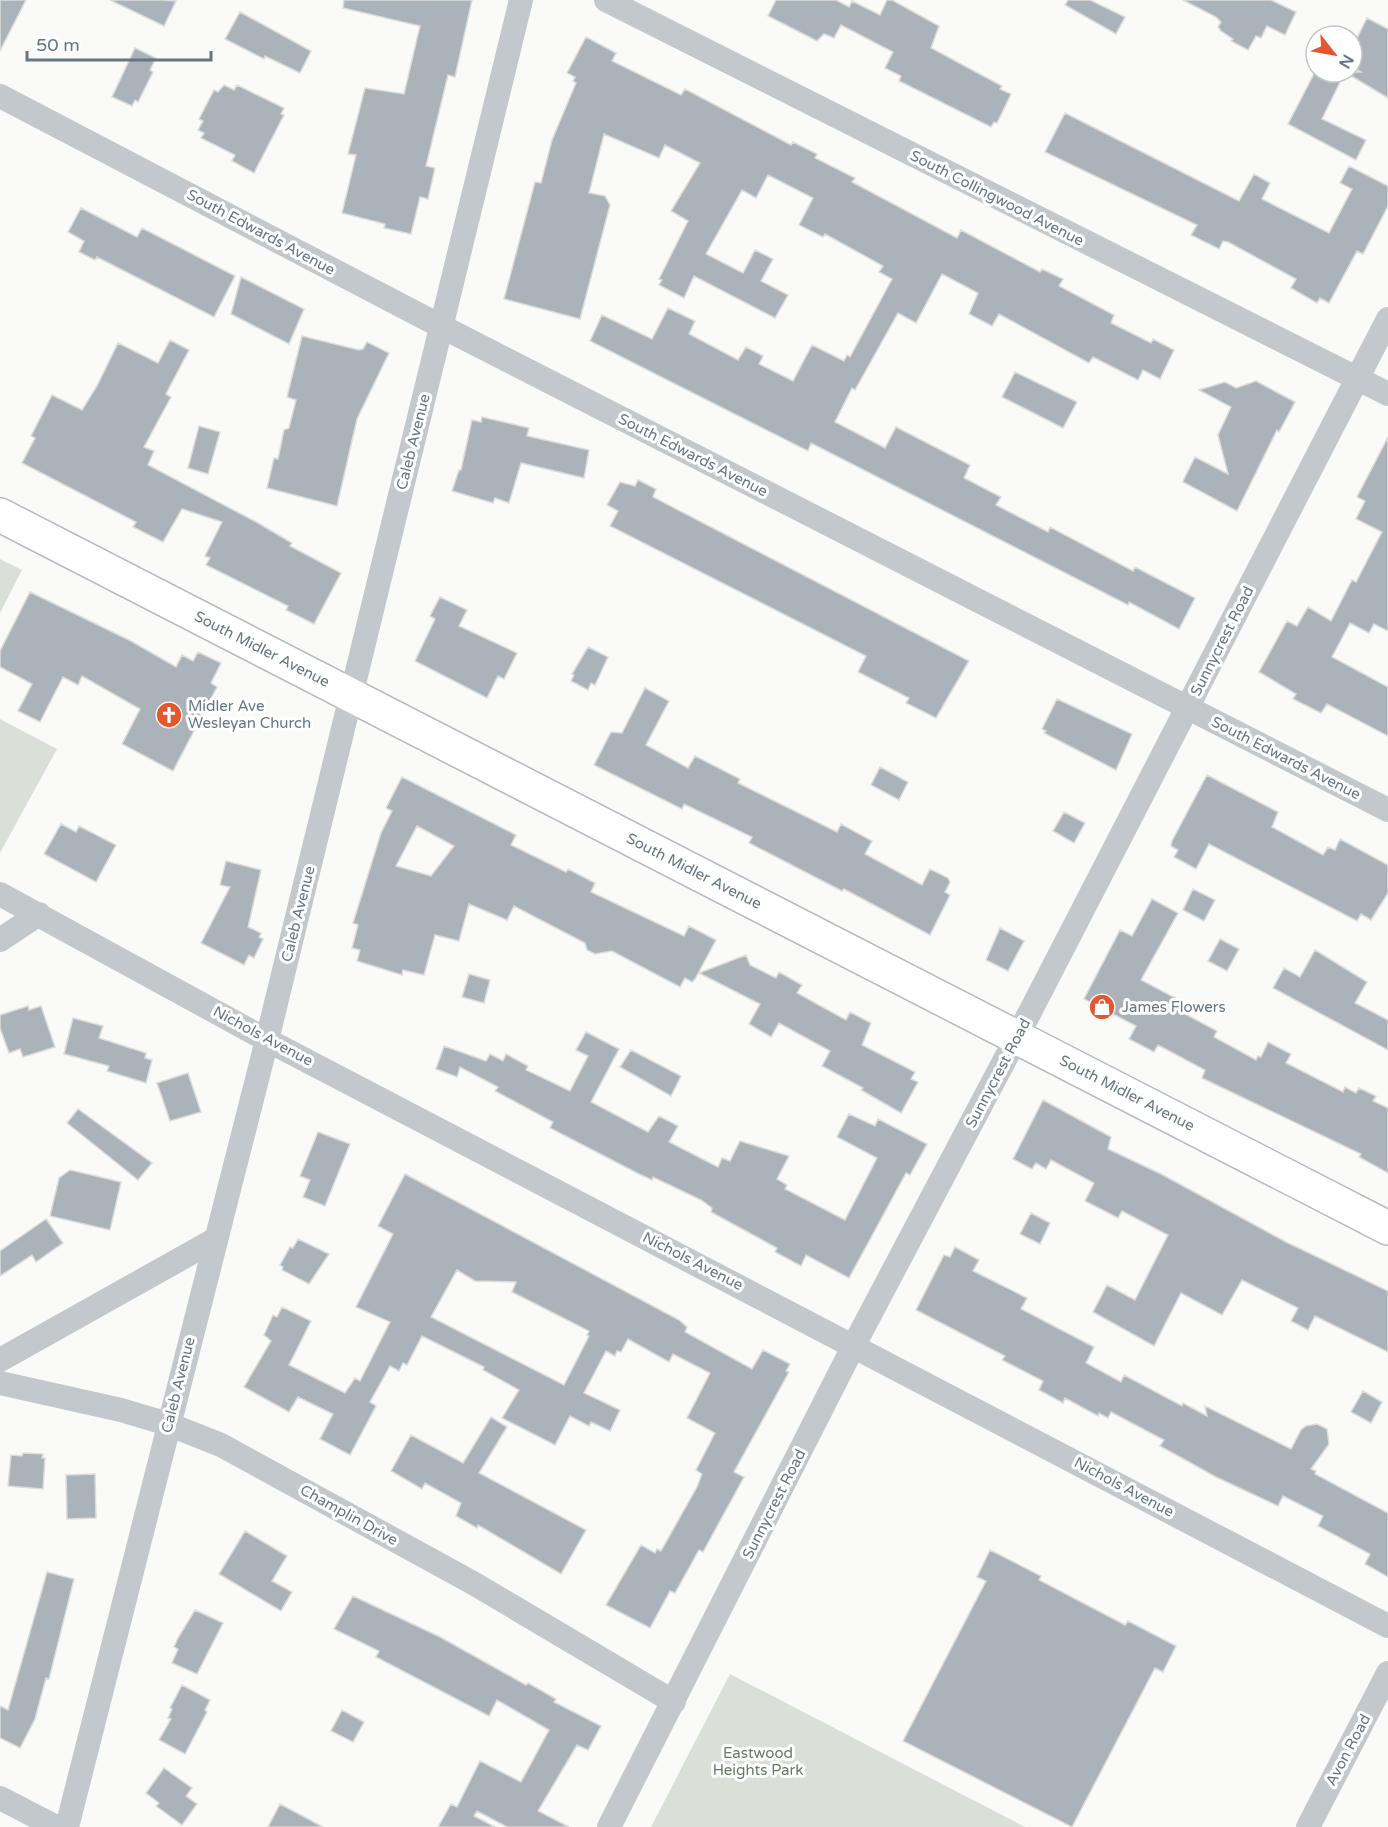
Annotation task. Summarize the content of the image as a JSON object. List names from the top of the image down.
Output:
{
  "streets": {
    "main road": ["South Midler Avenue"],
    "street": [
      "South Collingwood Avenue",
      "South Edwards Avenue",
      "Caleb Avenue",
      "Sunnycrest Road",
      "Nichols Avenue",
      "Champlin Drive",
      "Avon Road"
    ]
  },
  "crossings": [
    ["South Collingwood Avenue", "Sunnycrest Road"],
    ["South Edwards Avenue", "Caleb Avenue"],
    ["South Edwards Avenue", "Sunnycrest Road"],
    ["Caleb Avenue", "South Midler Avenue"],
    ["Caleb Avenue", "Nichols Avenue"],
    ["Caleb Avenue", "Champlin Drive"],
    ["Sunnycrest Road", "South Midler Avenue"],
    ["Sunnycrest Road", "Nichols Avenue"],
    ["Sunnycrest Road", "Champlin Drive"]
  ],
  "parks": ["Eastwood Heights Park"],
  "places": {
    "church": ["Midler Ave Wesleyan Church"],
    "shop": ["James Flowers"]
  },
  "scale_bar": "50 m",
  "north": "bottom right"
}
